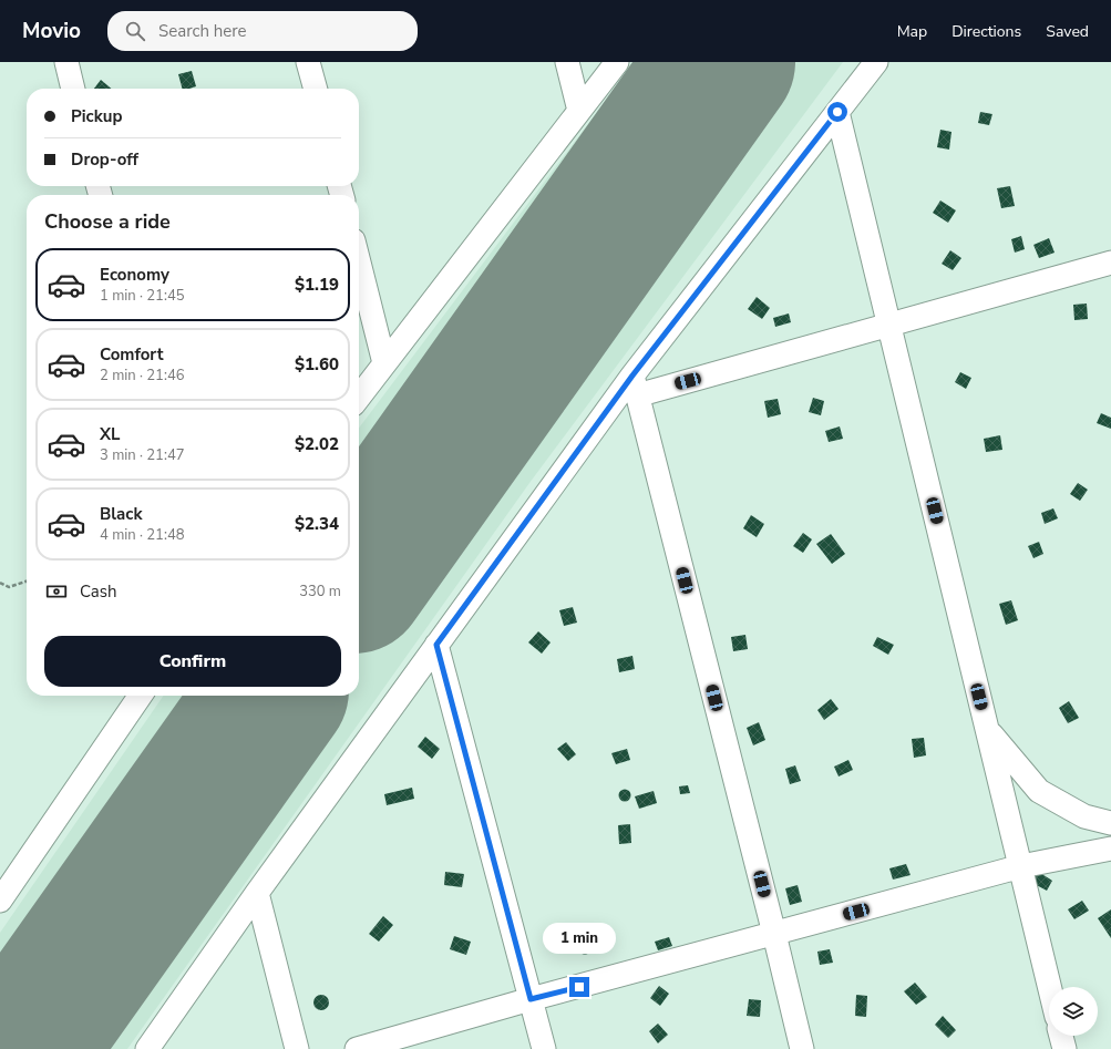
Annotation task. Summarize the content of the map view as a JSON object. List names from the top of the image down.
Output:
{
  "page": {
    "header": "Movio",
    "search": "Search here",
    "nav": ["Map", "Directions", "Saved"],
    "banner": ["Pickup", "Drop-off"],
    "heading": "Choose a ride",
    "list": [
      {
        "name": "Economy",
        "note": "1 min · 21:45",
        "value": "$1.19"
      },
      {
        "name": "Comfort",
        "note": "2 min · 21:46",
        "value": "$1.60"
      },
      {
        "name": "XL",
        "note": "3 min · 21:47",
        "value": "$2.02"
      },
      {
        "name": "Black",
        "note": "4 min · 21:48",
        "value": "$2.34"
      }
    ],
    "pay": ["Cash", "330 m"],
    "buttons": "Confirm",
    "bubble": "1 min"
  }
}
